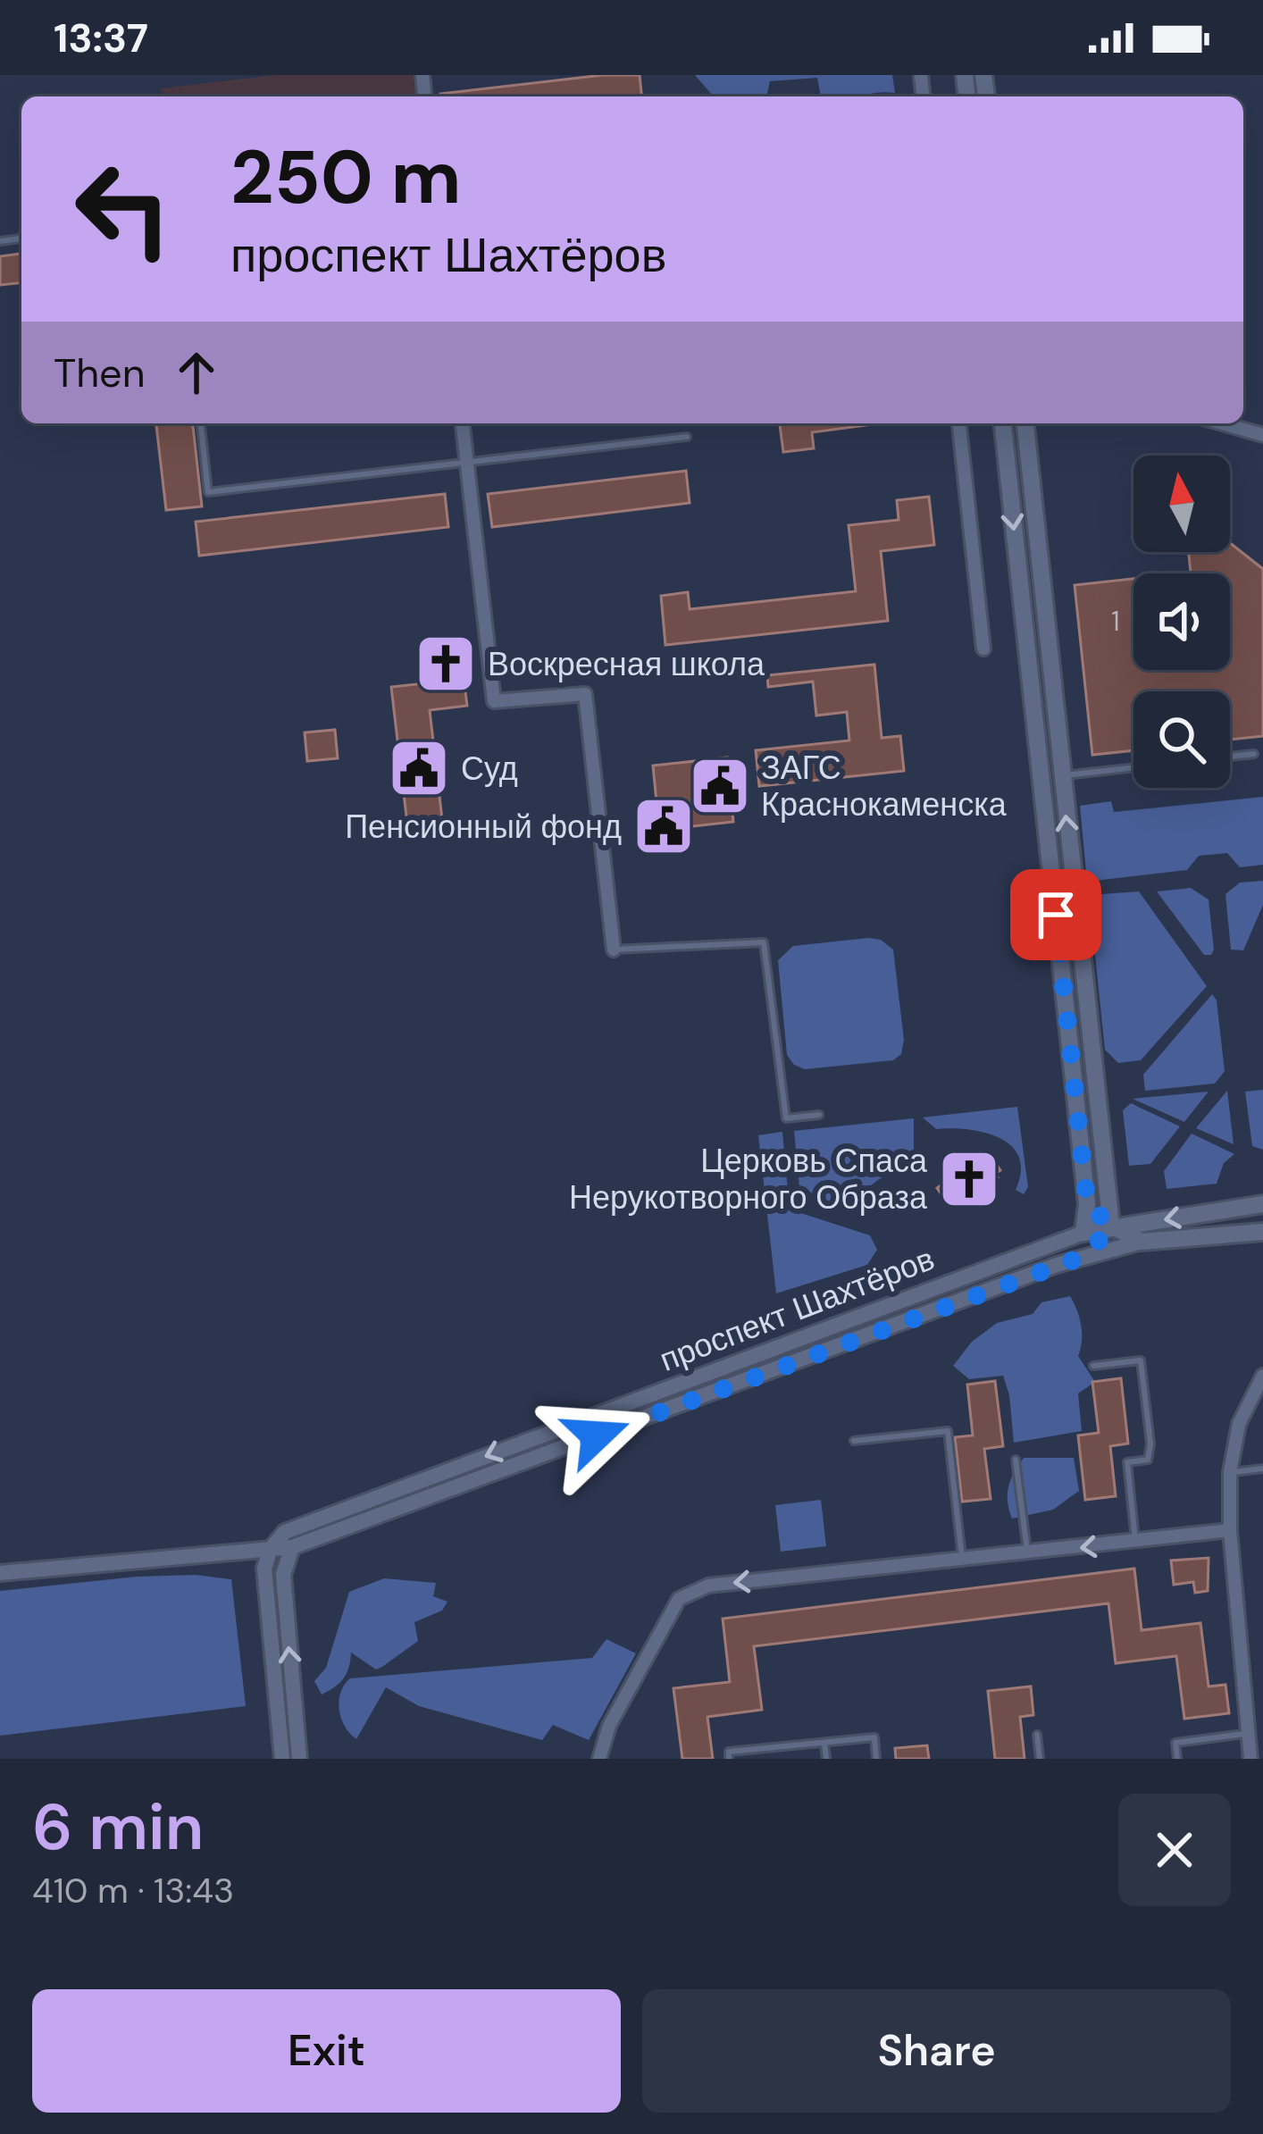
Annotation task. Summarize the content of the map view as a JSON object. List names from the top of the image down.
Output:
{
  "streets": {
    "main road": ["проспект Шахтёров"]
  },
  "one_way": ["проспект Шахтёров"],
  "places": {
    "church": ["Воскресная школа", "Церковь Спаса Нерукотворного Образа"],
    "public building": ["Суд", "ЗАГС Краснокаменска", "Пенсионный фонд"]
  },
  "house_numbers": ["1"],
  "north": "top",
  "page": {
    "status": "13:37",
    "turn": ["250 m", "проспект Шахтёров"],
    "then": "Then",
    "heading": ["6 min", "410 m · 13:43"],
    "buttons": ["Exit", "Share"]
  }
}
